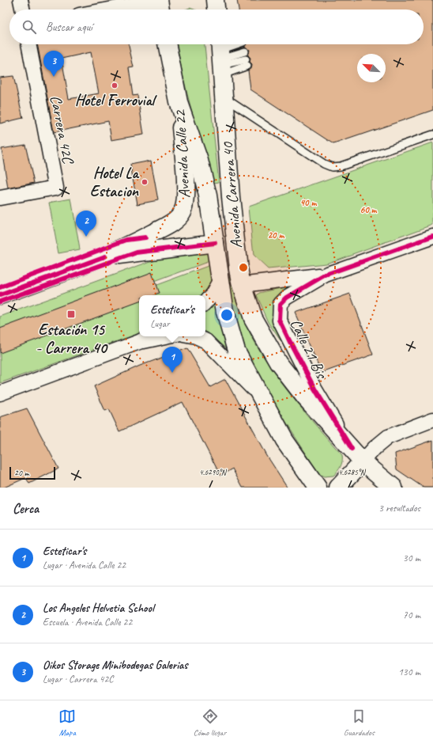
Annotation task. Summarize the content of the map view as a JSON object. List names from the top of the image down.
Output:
{
  "streets": {
    "main road": ["Avenida Calle 22", "Avenida Carrera 40"],
    "street": ["Carrera 42C", "Calle 21 Bis"]
  },
  "crossings": [
    ["Avenida Calle 22", "Avenida Carrera 40"],
    ["Avenida Carrera 40", "Calle 21 Bis"]
  ],
  "places": {
    "other": ["Hotel Ferrovial", "Hotel La Estacion"],
    "transit": ["Estación 15 - Carrera 40"]
  },
  "scale_bar": "20 m",
  "north": "top left",
  "page": {
    "search": "Buscar aquí",
    "pins": ["3", "2", "1"],
    "popup": ["Esteticar's", "Lugar"],
    "scale": "20 m",
    "heading": ["Cerca", "3 resultados"],
    "list": [
      {
        "mark": "1",
        "name": "Esteticar's",
        "note": "Lugar · Avenida Calle 22",
        "value": "30 m"
      },
      {
        "mark": "2",
        "name": "Los Angeles Helvetia School",
        "note": "Escuela · Avenida Calle 22",
        "value": "70 m"
      },
      {
        "mark": "3",
        "name": "Oikos Storage Minibodegas Galerias",
        "note": "Lugar · Carrera 42C",
        "value": "130 m"
      }
    ],
    "nav": ["Mapa", "Cómo llegar", "Guardados"]
  },
  "coordinates": ["4.6290°N", "4.6285°N"],
  "rings": ["40 m", "60 m", "20 m"]
}
